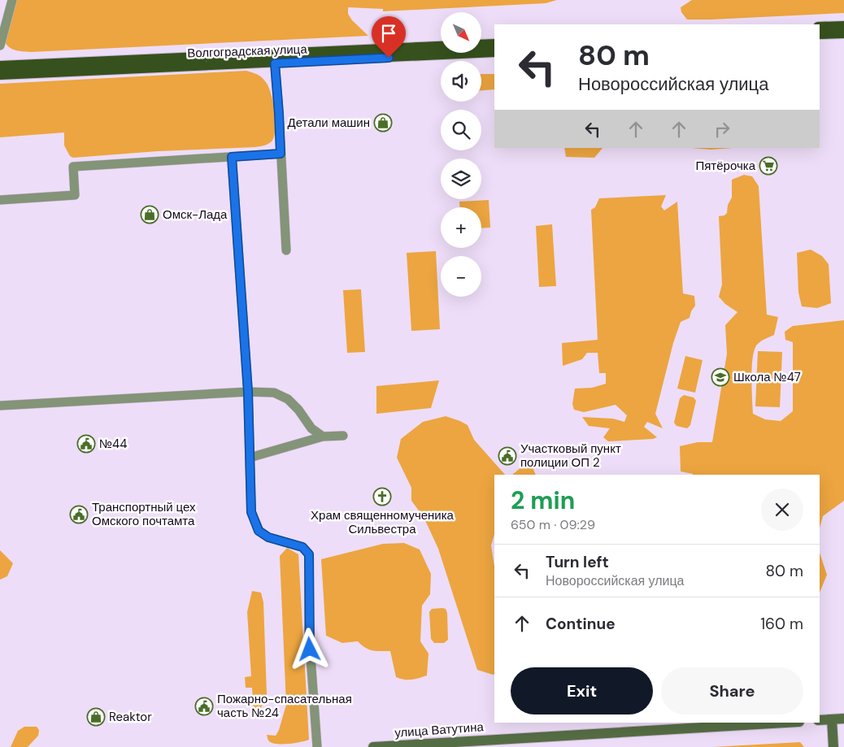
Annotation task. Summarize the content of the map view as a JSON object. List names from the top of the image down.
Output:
{
  "streets": {
    "main road": ["Волгоградская улица", "улица Ватутина"]
  },
  "places": {
    "shop": ["Детали машин", "Омск-Лада", "Reaktor"],
    "supermarket": ["Пятёрочка"],
    "school or university": ["Школа №47"],
    "public building": [
      "№44",
      "Участковый пункт полиции ОП 2",
      "Транспортный цех Омского почтамта",
      "Пожарно-спасательная часть №24"
    ],
    "church": ["Храм священномученика Сильвестра"]
  },
  "north": "bottom right",
  "page": {
    "map_buttons": ["+", "−"],
    "turn": ["80 m", "Новороссийская улица"],
    "heading": ["2 min", "650 m · 09:29"],
    "list": [
      {
        "name": "Turn left",
        "note": "Новороссийская улица",
        "value": "80 m"
      },
      {
        "name": "Continue",
        "value": "160 m"
      }
    ],
    "buttons": ["Exit", "Share"]
  }
}
